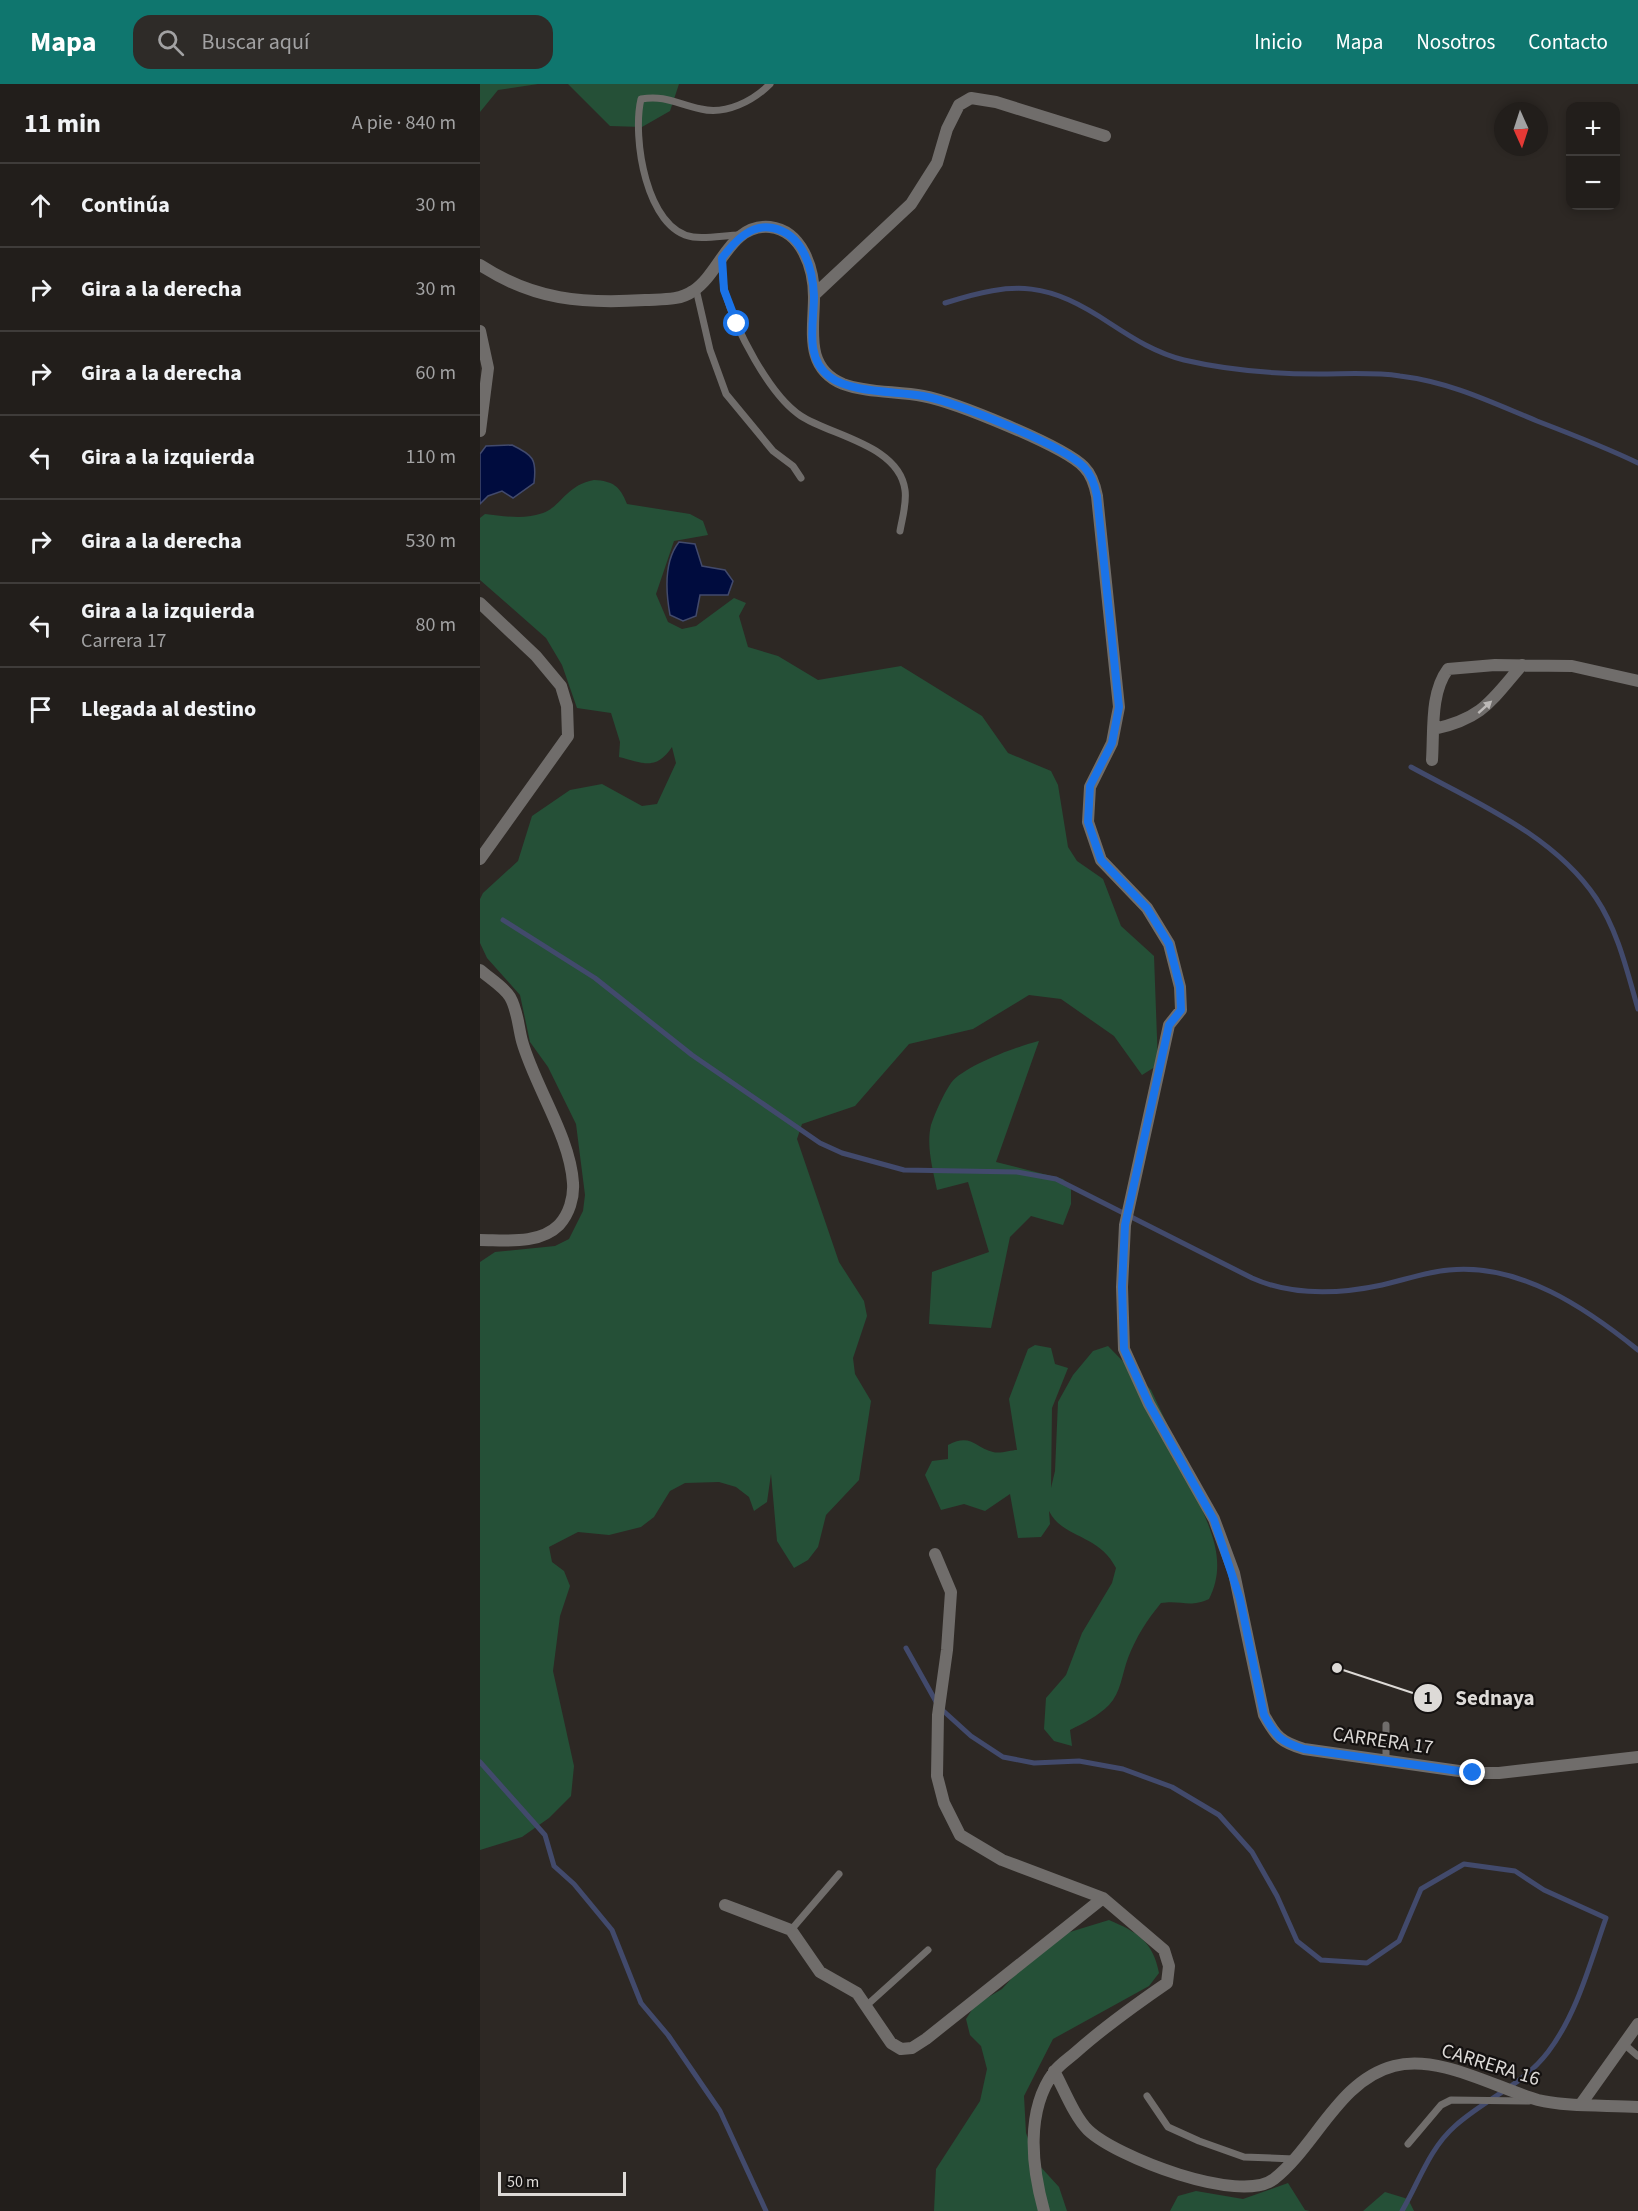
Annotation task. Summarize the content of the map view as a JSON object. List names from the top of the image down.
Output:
{
  "streets": {
    "street": ["CARRERA 17", "CARRERA 16"]
  },
  "places": ["Sednaya"],
  "scale_bar": "50 m",
  "north": "bottom",
  "page": {
    "header": "Mapa",
    "search": "Buscar aquí",
    "nav": [
      "Inicio",
      "Mapa",
      "Nosotros",
      "Contacto"
    ],
    "heading": ["11 min", "A pie · 840 m"],
    "map_buttons": ["+", "−"],
    "list": [
      ["Continúa", "30 m"],
      ["Gira a la derecha", "30 m"],
      ["Gira a la derecha", "60 m"],
      ["Gira a la izquierda", "110 m"],
      ["Gira a la derecha", "530 m"],
      ["Gira a la izquierda", "Carrera 17", "80 m"],
      "Llegada al destino"
    ],
    "scale": "50 m"
  }
}
